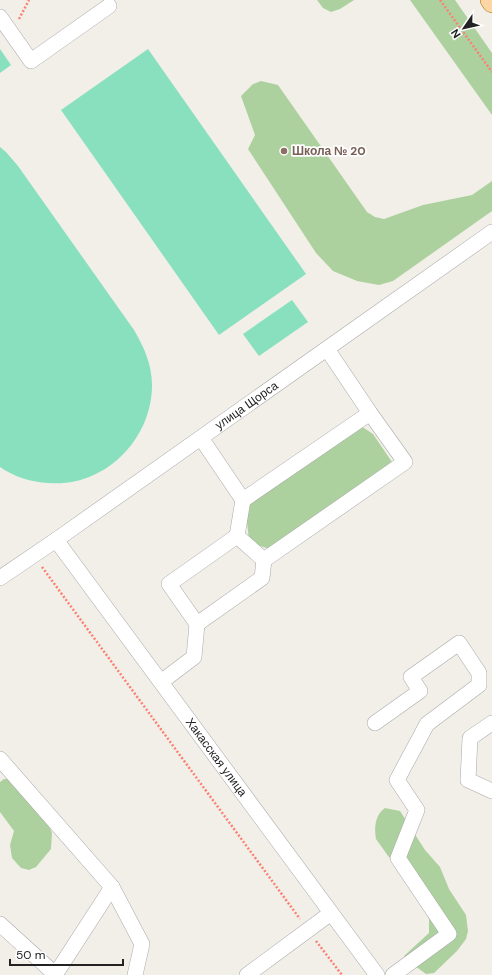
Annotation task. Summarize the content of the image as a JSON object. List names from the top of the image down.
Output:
{
  "streets": {
    "street": ["улица Щорса", "Хакасская улица"]
  },
  "crossings": [
    ["улица Щорса", "Хакасская улица"]
  ],
  "places": ["Школа № 20"],
  "scale_bar": "50 m",
  "north": "bottom left"
}
